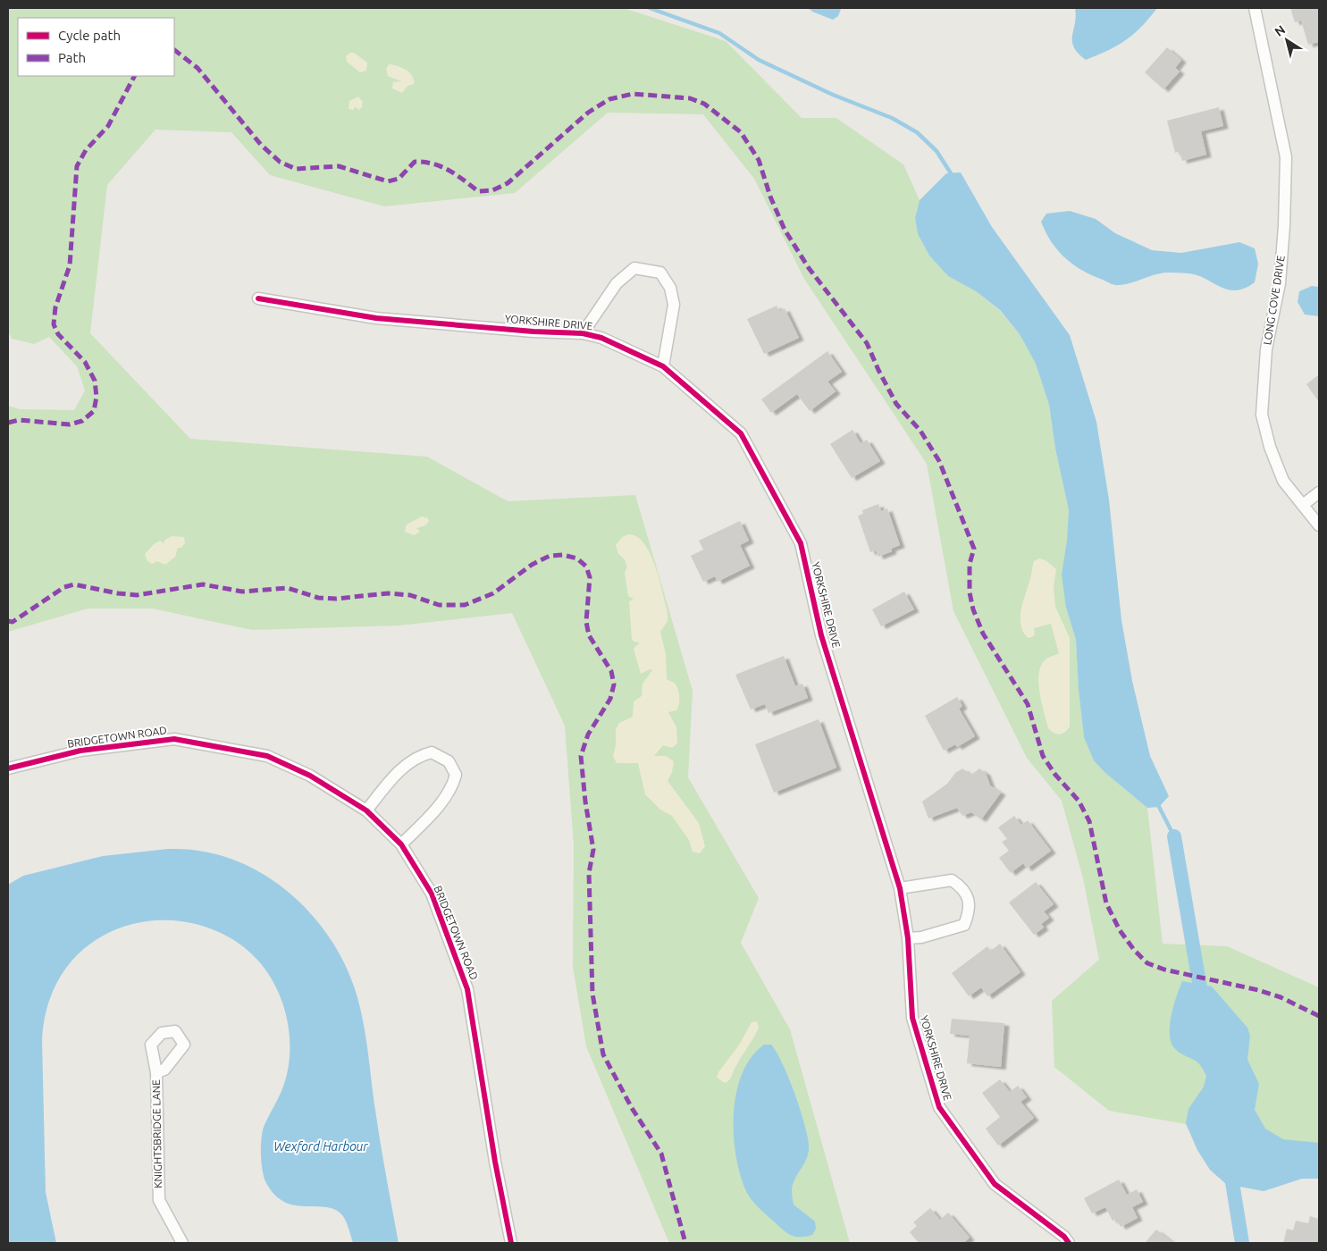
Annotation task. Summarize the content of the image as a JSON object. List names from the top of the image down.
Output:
{
  "streets": {
    "street": [
      "LONG COVE DRIVE",
      "YORKSHIRE DRIVE",
      "BRIDGETOWN ROAD",
      "KNIGHTSBRIDGE LANE"
    ]
  },
  "water": ["Wexford Harbour"],
  "legend": ["Cycle path", "Path"],
  "north": "top left"
}
